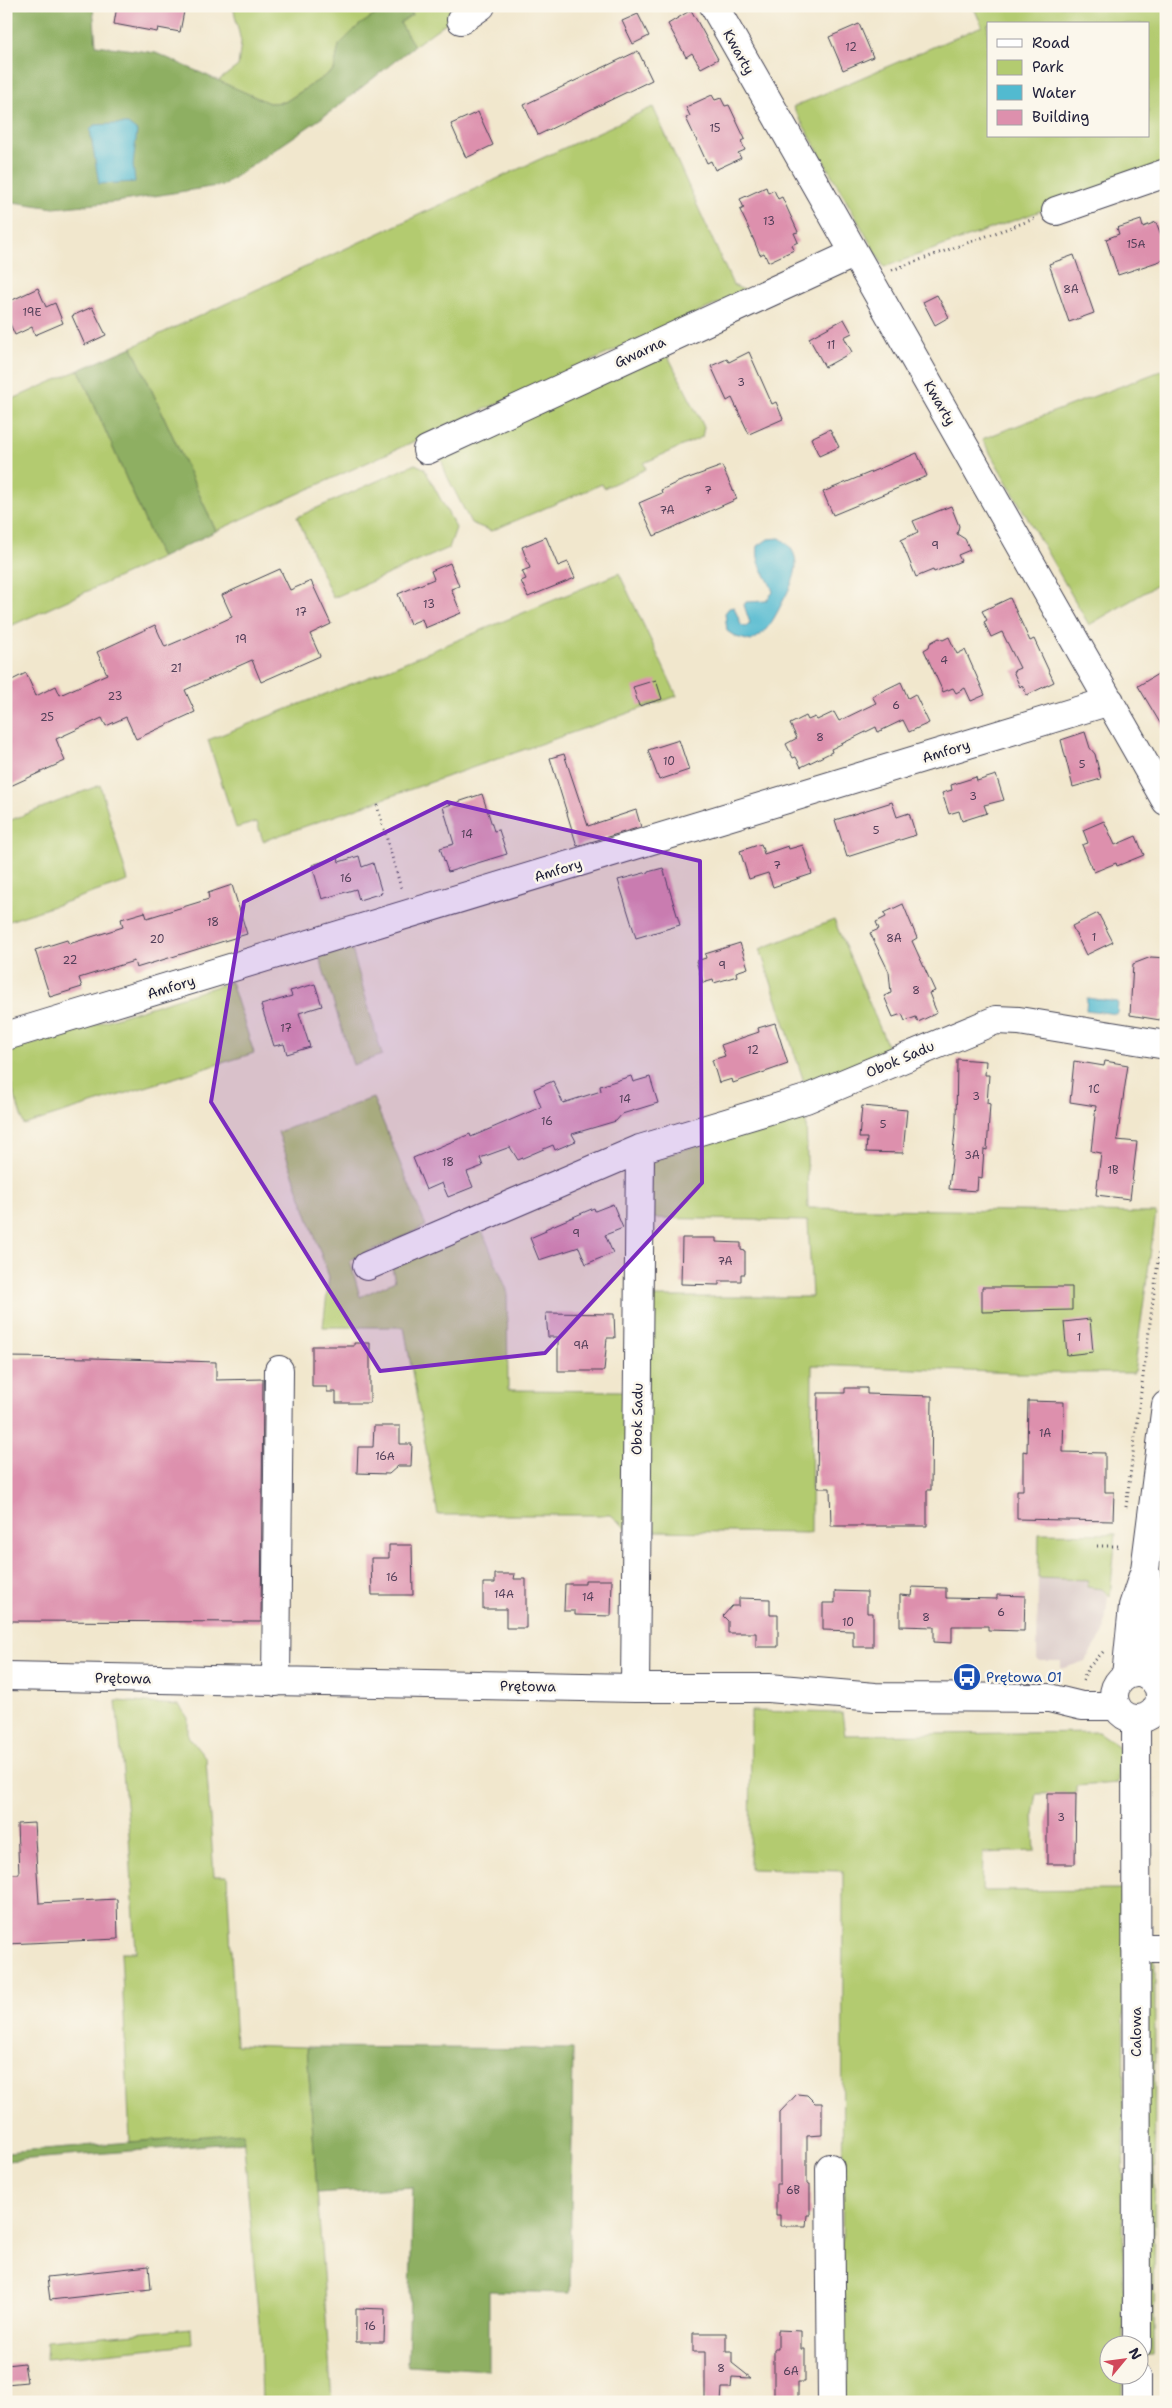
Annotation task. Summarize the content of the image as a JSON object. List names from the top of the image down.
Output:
{
  "streets": {
    "street": [
      "Kwarty",
      "Gwarna",
      "Amfory",
      "Obok Sadu",
      "Prętowa",
      "Calowa"
    ]
  },
  "crossings": [
    ["Kwarty", "Gwarna"],
    ["Kwarty", "Amfory"],
    ["Obok Sadu", "Prętowa"],
    ["Prętowa", "Calowa"]
  ],
  "places": {
    "bus stop": ["Prętowa 01"]
  },
  "house_numbers": [
    "12",
    "15",
    "13",
    "15A",
    "8A",
    "19E",
    "11",
    "3",
    "7",
    "7A",
    "9",
    "13",
    "17",
    "19",
    "4",
    "21",
    "23",
    "6",
    "25",
    "8",
    "10",
    "5",
    "3",
    "5",
    "14",
    "7",
    "16",
    "18",
    "1",
    "8A",
    "20",
    "22",
    "9",
    "8",
    "17",
    "12",
    "1C",
    "3",
    "14",
    "16",
    "5",
    "3A",
    "18",
    "1B",
    "9",
    "7A",
    "1",
    "9A",
    "1A",
    "16A",
    "16",
    "14A",
    "14",
    "6",
    "8",
    "10",
    "3",
    "6B",
    "16",
    "8",
    "6A"
  ],
  "legend": [
    "Road",
    "Park",
    "Water",
    "Building"
  ],
  "north": "top right"
}
